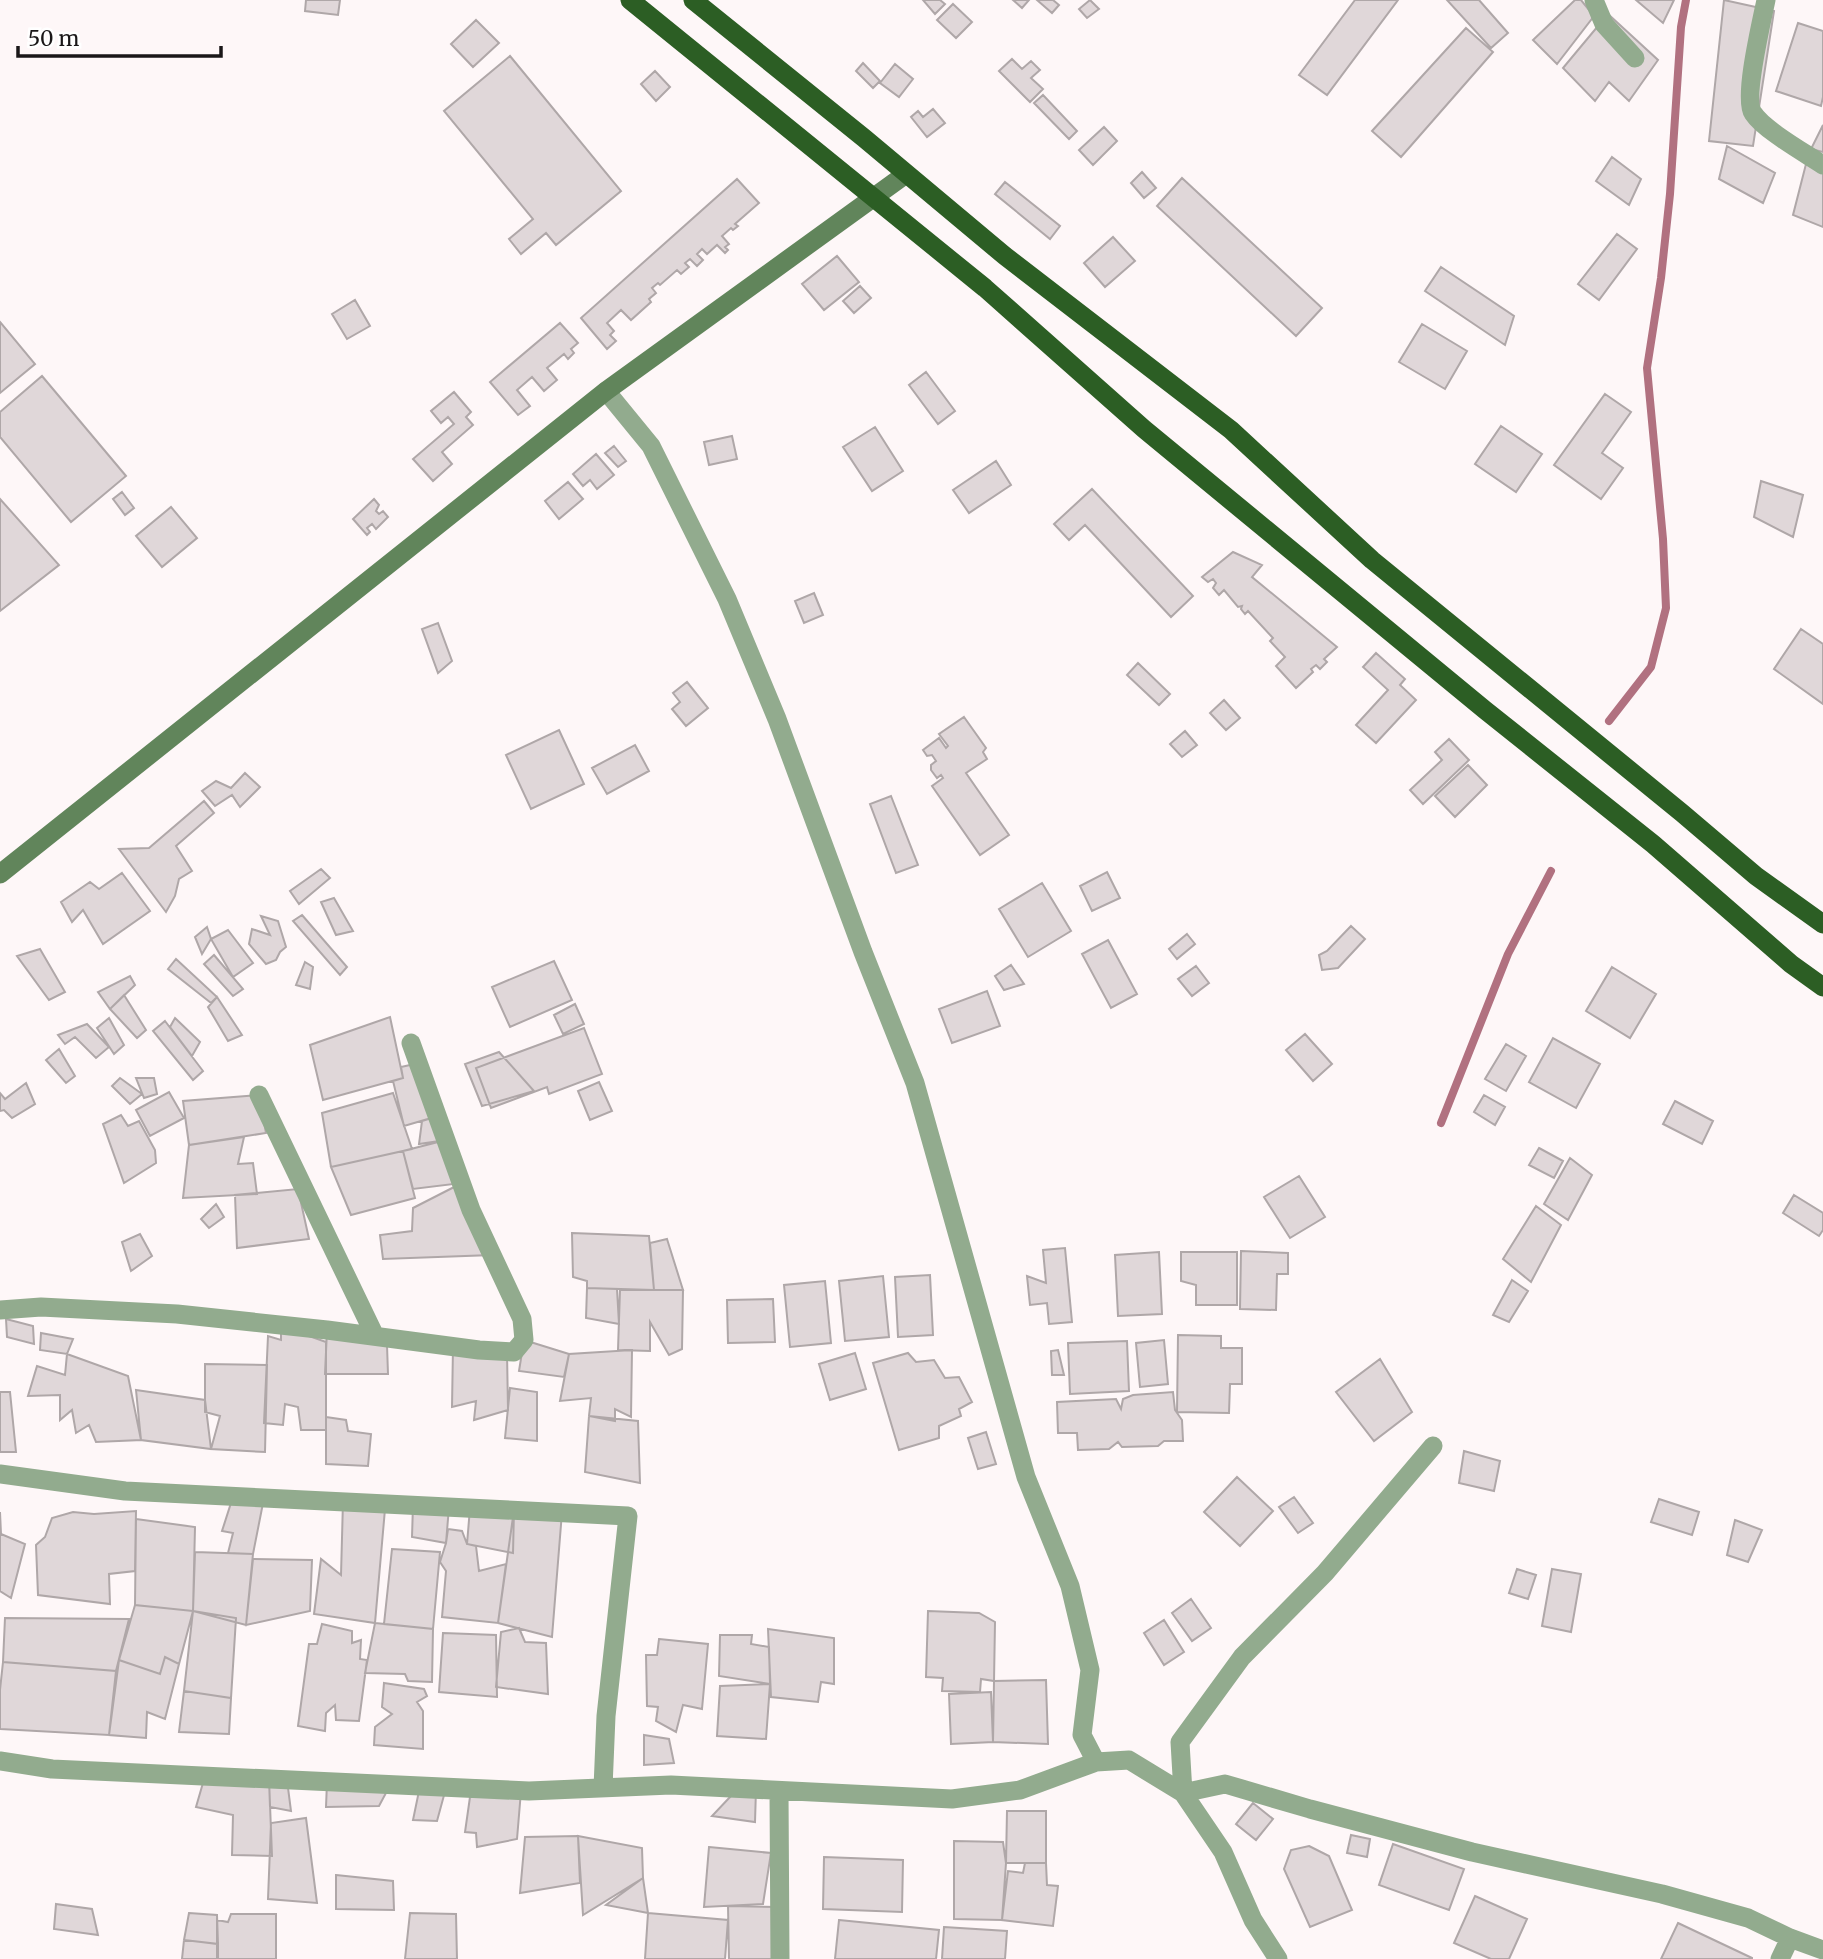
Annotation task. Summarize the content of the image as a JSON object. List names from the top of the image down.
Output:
{
  "scale_bar": "50 m"
}
